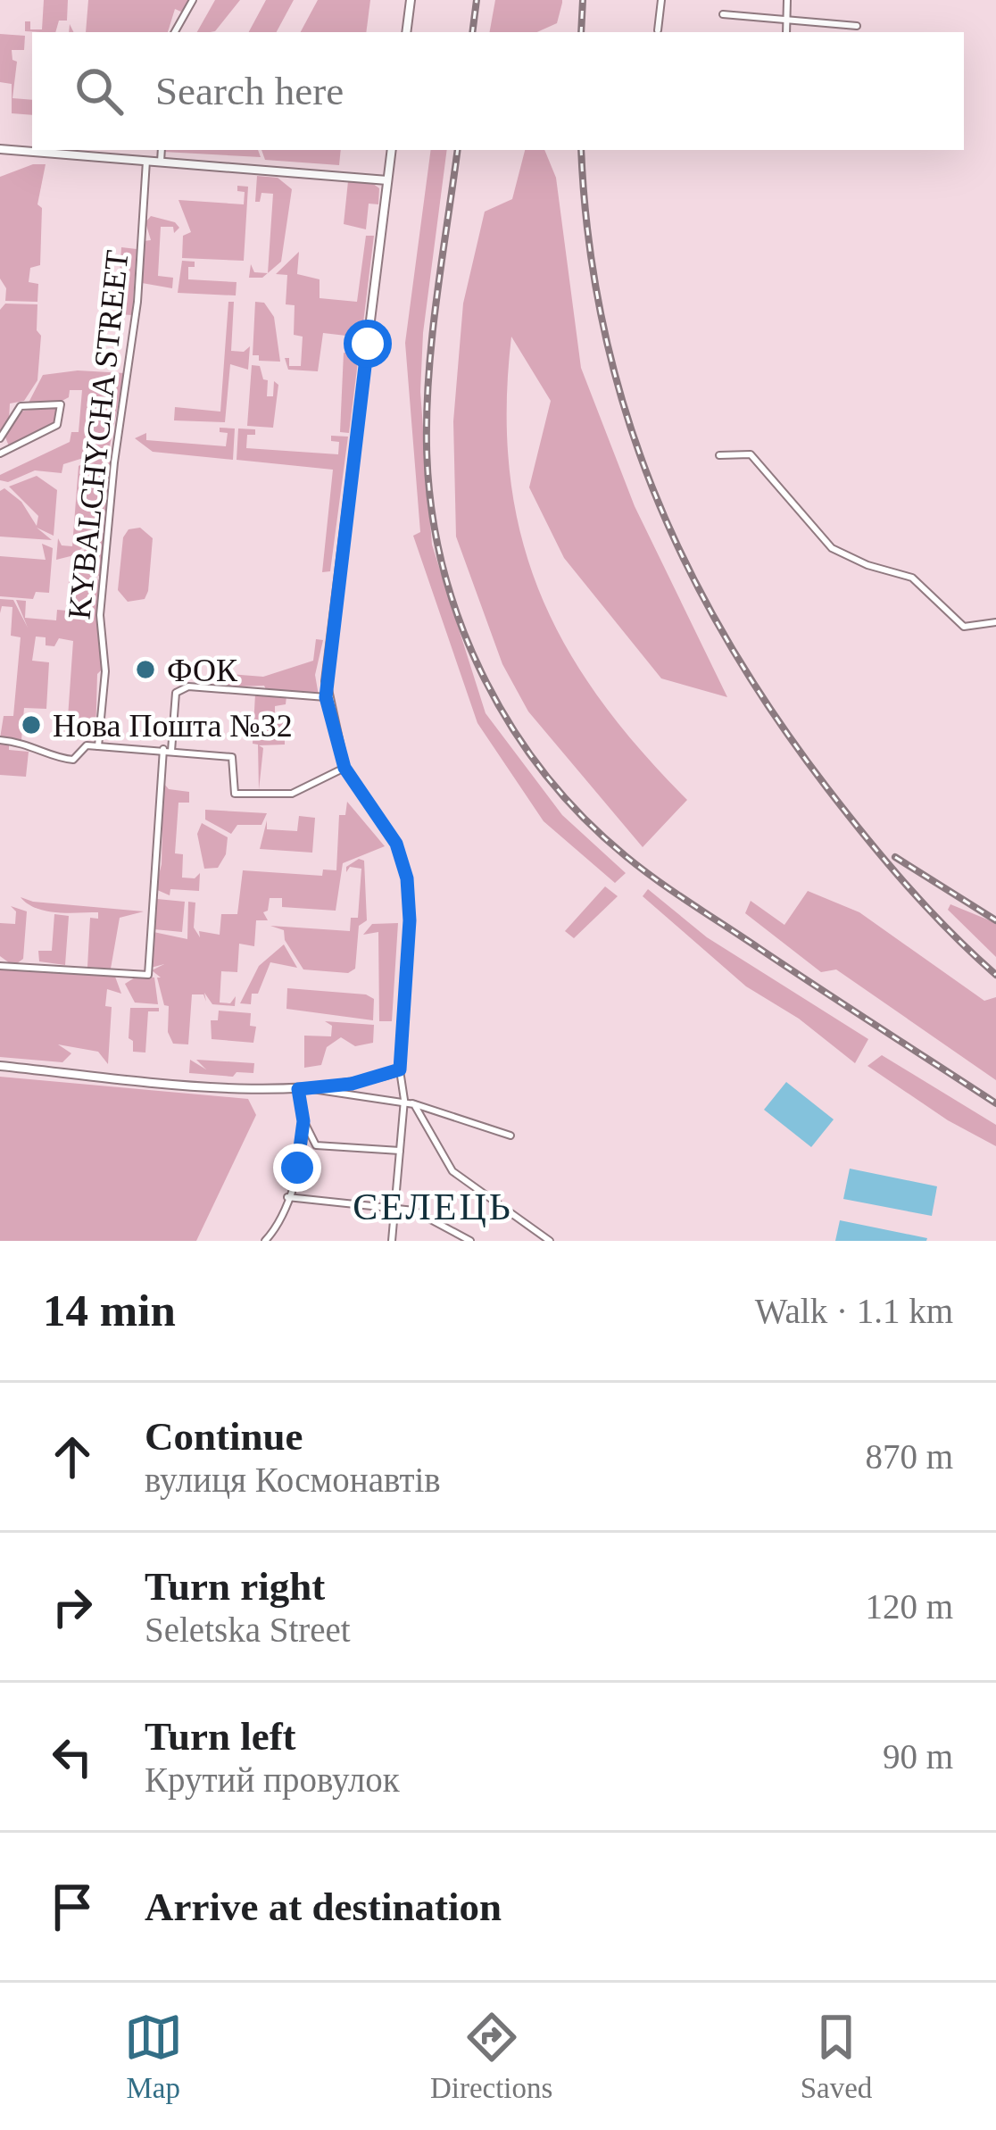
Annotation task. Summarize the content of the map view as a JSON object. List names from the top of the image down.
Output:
{
  "streets": {
    "street": ["KYBALCHYCHA STREET"]
  },
  "districts": ["СЕЛЕЦЬ"],
  "places": ["ФОК", "Нова Пошта №32"],
  "page": {
    "search": "Search here",
    "heading": ["14 min", "Walk · 1.1 km"],
    "list": [
      ["Continue", "вулиця Космонавтів", "870 m"],
      ["Turn right", "Seletska Street", "120 m"],
      ["Turn left", "Крутий провулок", "90 m"],
      "Arrive at destination"
    ],
    "nav": ["Map", "Directions", "Saved"]
  }
}
